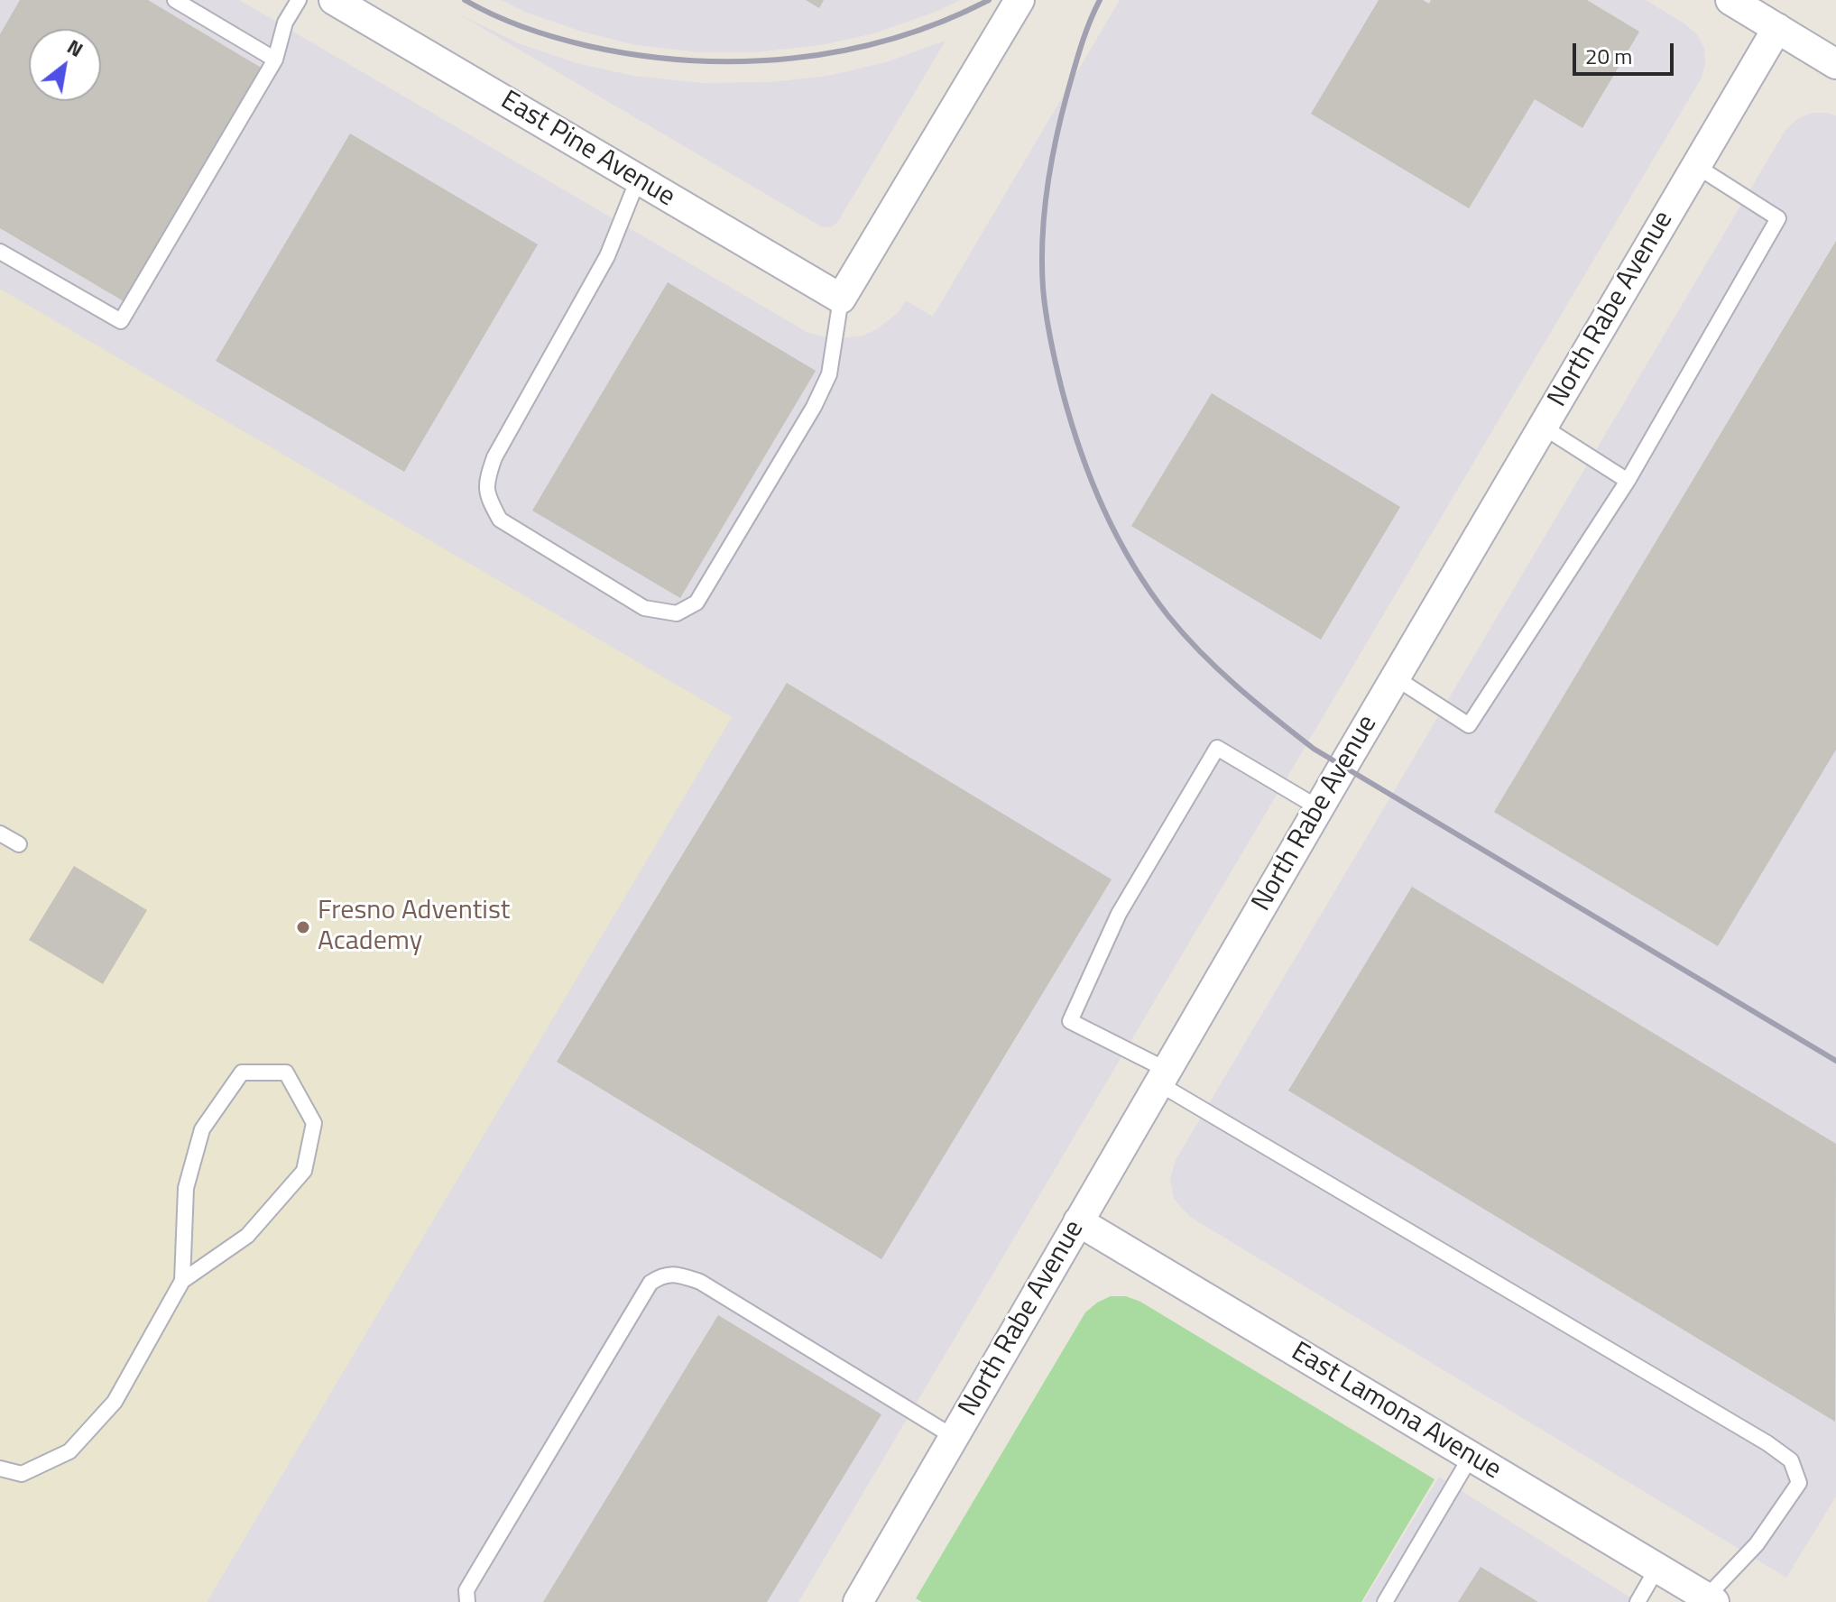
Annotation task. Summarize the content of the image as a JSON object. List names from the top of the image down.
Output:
{
  "streets": {
    "street": ["East Pine Avenue", "North Rabe Avenue", "East Lamona Avenue"]
  },
  "crossings": [
    ["North Rabe Avenue", "East Lamona Avenue"]
  ],
  "places": ["Fresno Adventist Academy"],
  "scale_bar": "20 m",
  "north": "top right"
}
